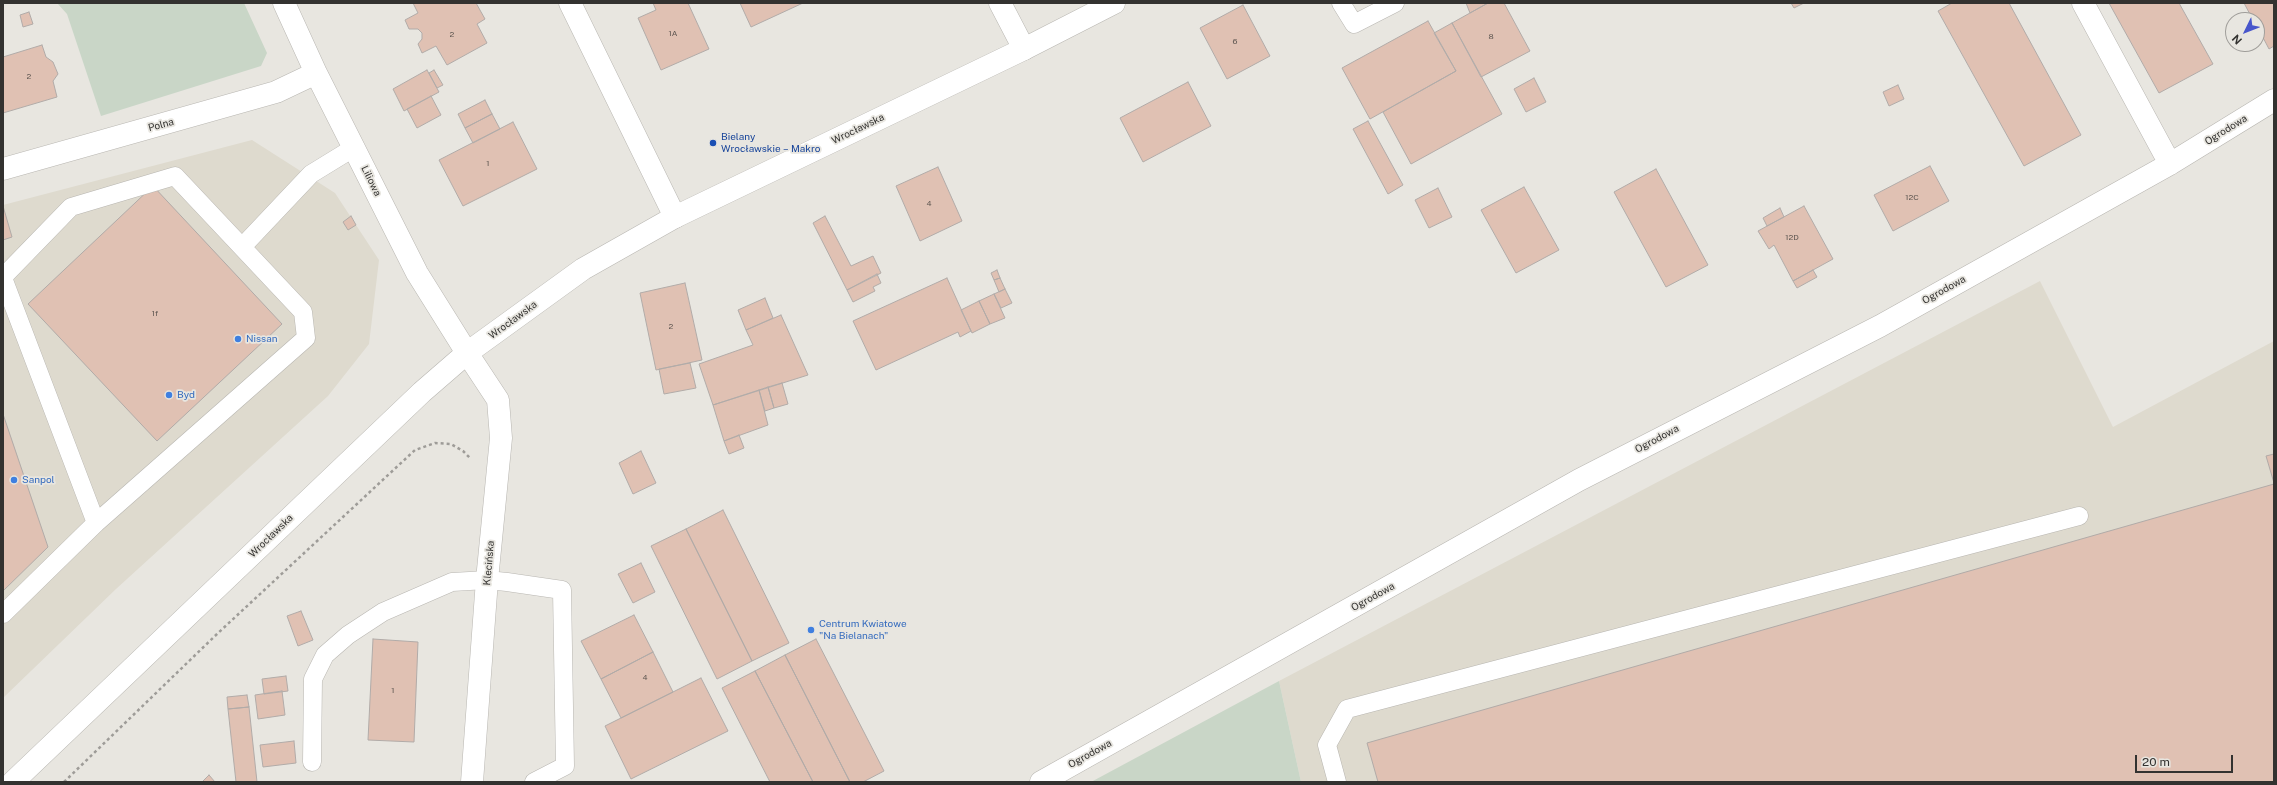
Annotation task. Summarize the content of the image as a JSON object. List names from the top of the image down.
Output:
{
  "streets": {
    "street": [
      "Polna",
      "Wrocławska",
      "Ogrodowa",
      "Liliowa",
      "Klecińska"
    ]
  },
  "crossings": [
    ["Polna", "Liliowa"],
    ["Wrocławska", "Liliowa"],
    ["Wrocławska", "Klecińska"],
    ["Liliowa", "Klecińska"]
  ],
  "places": [
    "Bielany Wrocławskie – Makro",
    "Nissan",
    "Byd",
    "Sanpol",
    "Centrum Kwiatowe \"Na Bielanach\""
  ],
  "house_numbers": [
    "1A",
    "2",
    "8",
    "6",
    "2",
    "1",
    "12C",
    "4",
    "12D",
    "1f",
    "2",
    "4",
    "1"
  ],
  "scale_bar": "20 m",
  "north": "bottom left"
}
